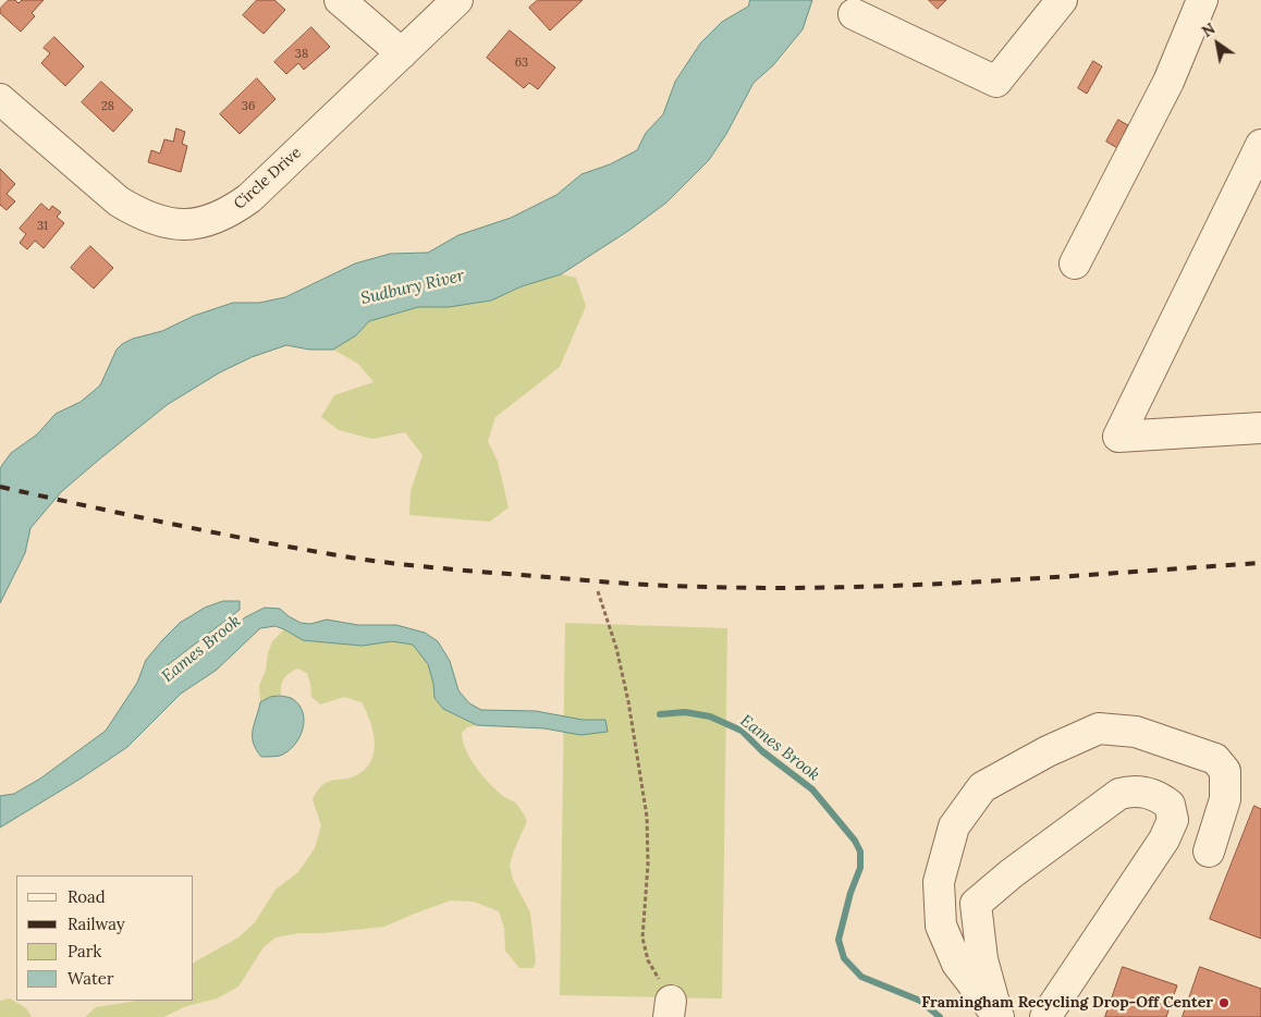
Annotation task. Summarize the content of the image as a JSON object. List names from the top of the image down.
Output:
{
  "streets": {
    "street": ["Circle Drive"]
  },
  "water": ["Sudbury River", "Eames Brook"],
  "places": ["Framingham Recycling Drop-Off Center"],
  "house_numbers": [
    "38",
    "63",
    "28",
    "36",
    "31"
  ],
  "legend": [
    "Road",
    "Railway",
    "Park",
    "Water"
  ],
  "north": "top left"
}
